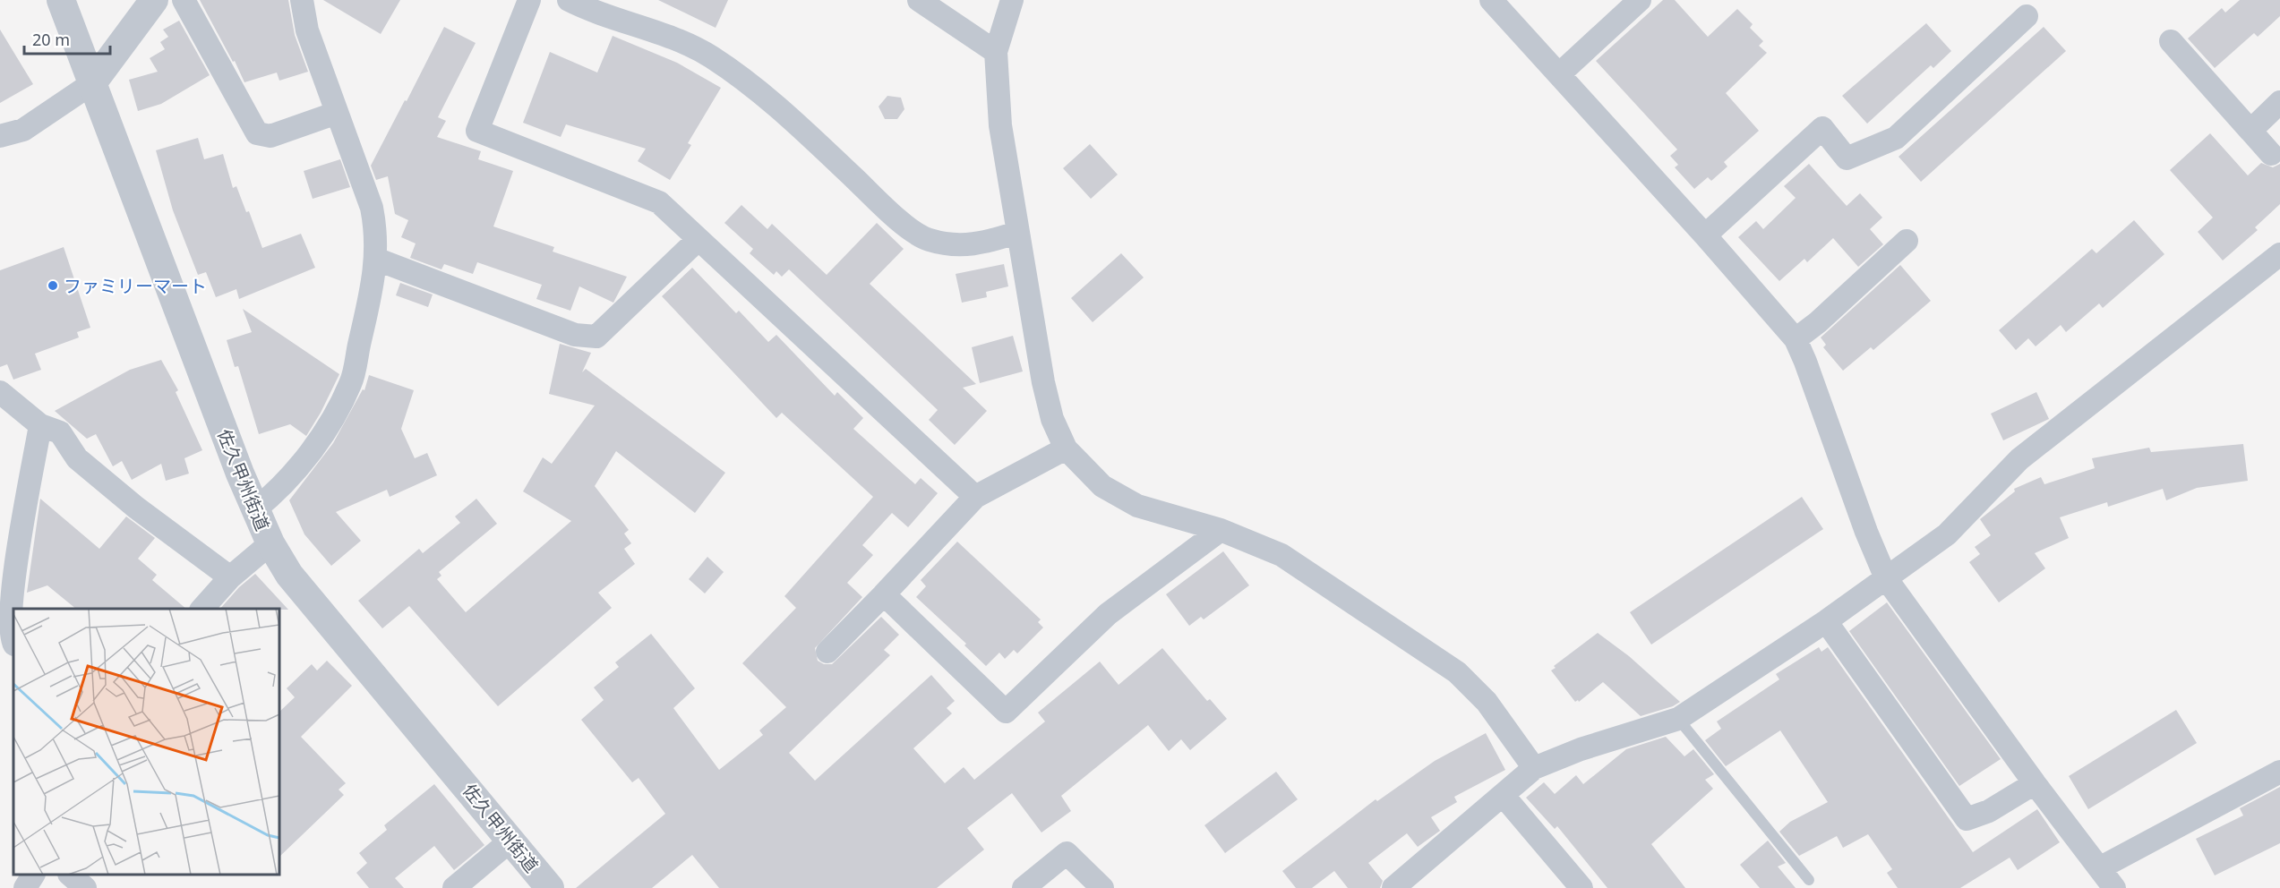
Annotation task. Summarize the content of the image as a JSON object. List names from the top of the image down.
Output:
{
  "streets": {
    "street": ["佐久甲州街道"]
  },
  "places": ["ファミリーマート"],
  "scale_bar": "20 m"
}
